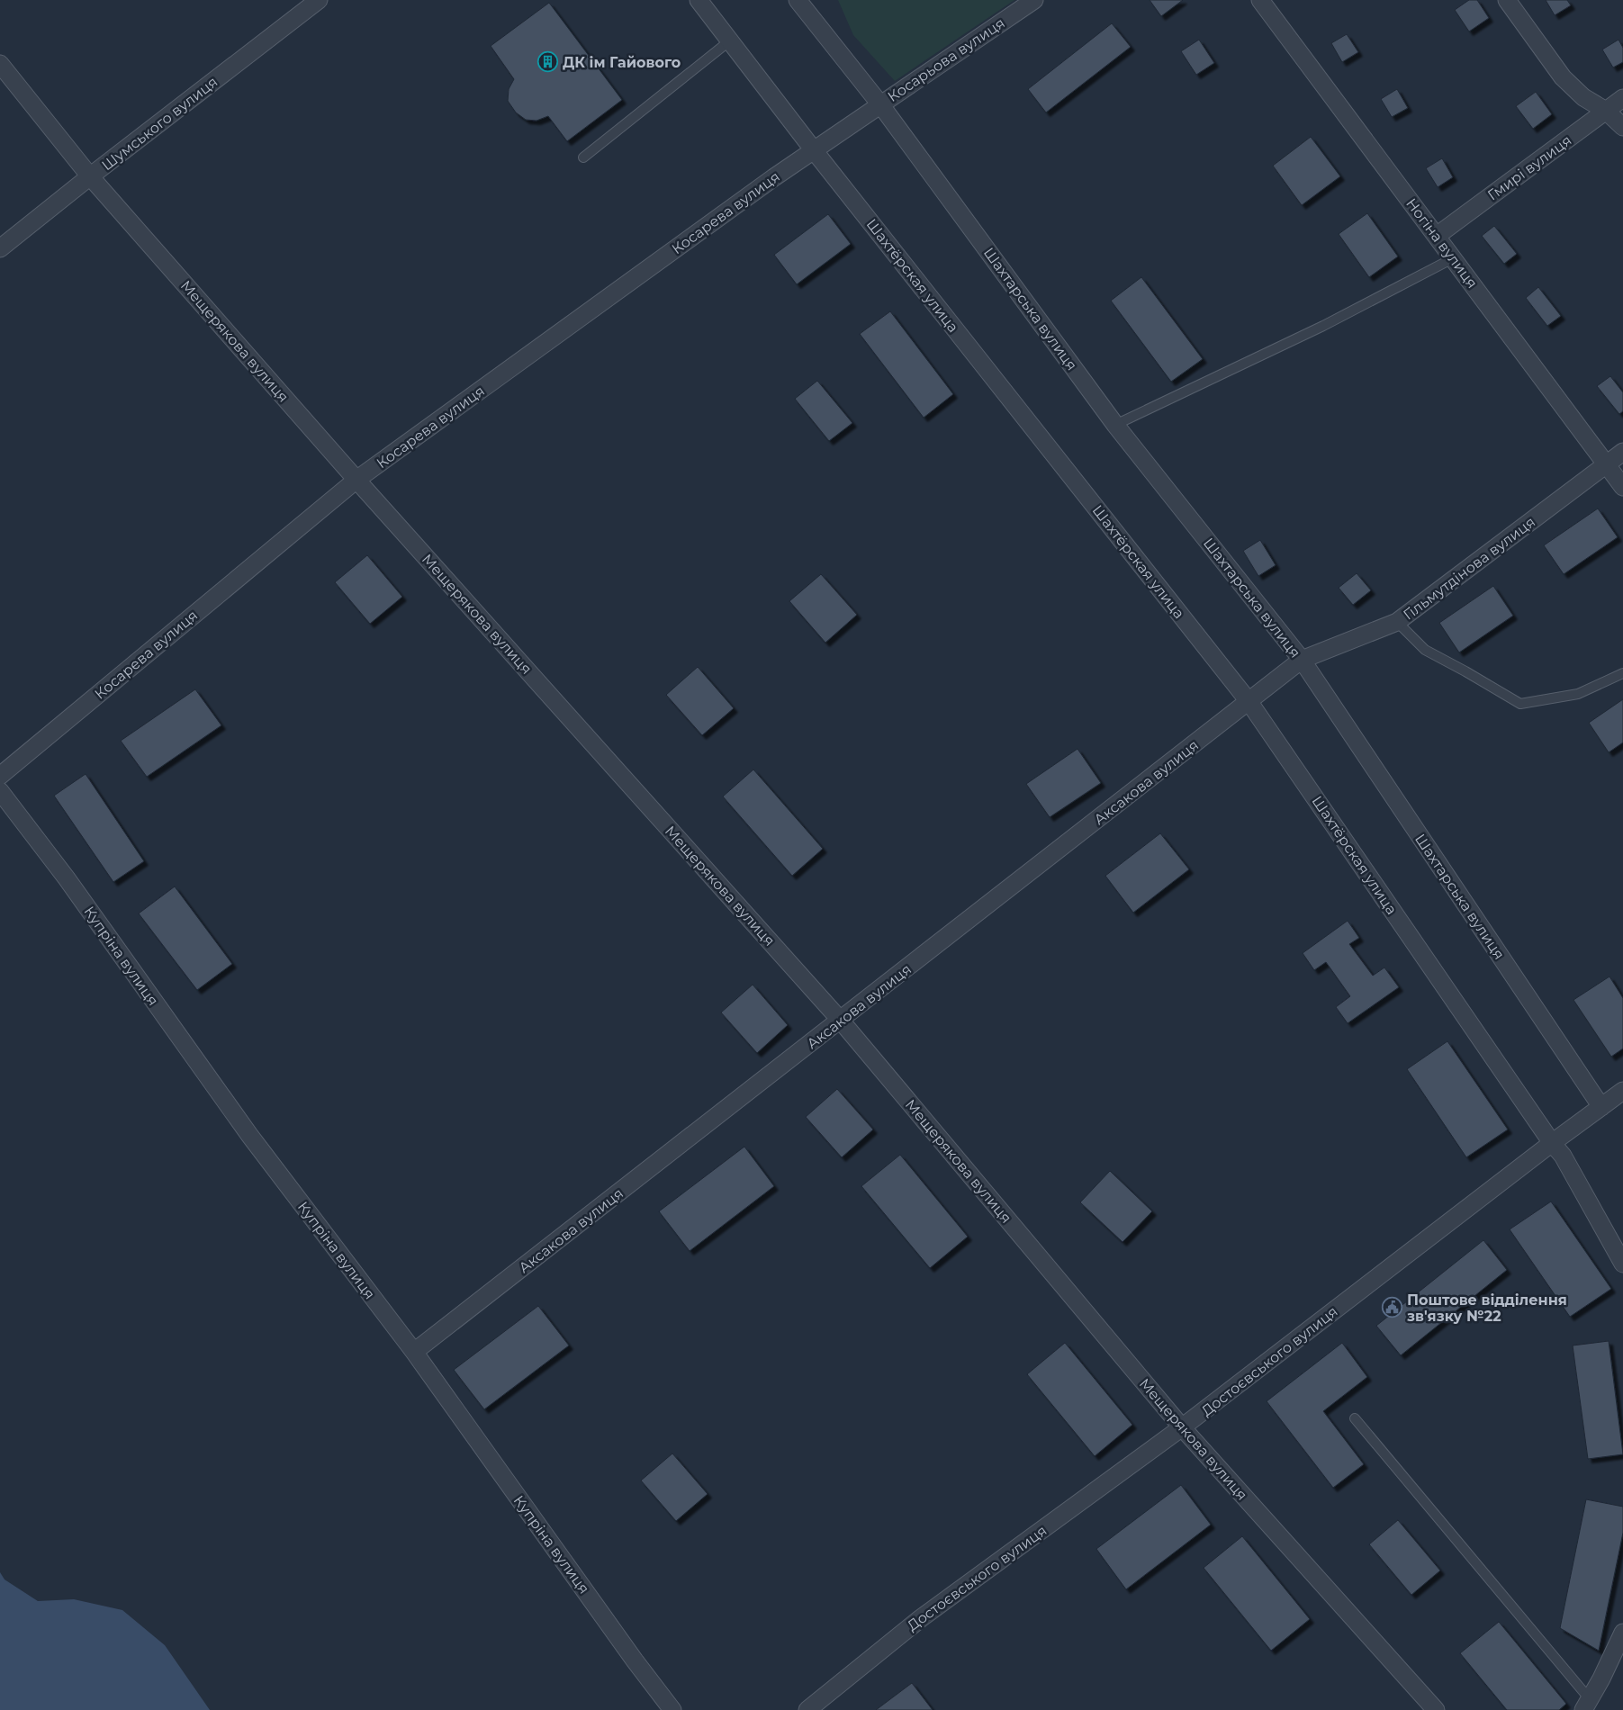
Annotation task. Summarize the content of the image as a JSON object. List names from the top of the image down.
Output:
{
  "streets": {
    "street": [
      "Косарьова вулиця",
      "Шумського вулиця",
      "Гмирі вулиця",
      "Косарева вулиця",
      "Ногіна вулиця",
      "Шахтёрская улица",
      "Шахтарська вулиця",
      "Мещерякова вулиця",
      "Гільмутдінова вулиця",
      "Аксакова вулиця",
      "Купріна вулиця",
      "Достоєвського вулиця"
    ]
  },
  "crossings": [
    ["Косарьова вулиця", "Косарева вулиця"],
    ["Косарьова вулиця", "Шахтарська вулиця"],
    ["Шумського вулиця", "Мещерякова вулиця"],
    ["Гмирі вулиця", "Ногіна вулиця"],
    ["Косарева вулиця", "Шахтёрская улица"],
    ["Косарева вулиця", "Шахтарська вулиця"],
    ["Косарева вулиця", "Мещерякова вулиця"],
    ["Ногіна вулиця", "Гільмутдінова вулиця"],
    ["Шахтёрская улица", "Аксакова вулиця"],
    ["Шахтёрская улица", "Достоєвського вулиця"],
    ["Шахтарська вулиця", "Гільмутдінова вулиця"],
    ["Шахтарська вулиця", "Аксакова вулиця"],
    ["Шахтарська вулиця", "Достоєвського вулиця"],
    ["Мещерякова вулиця", "Аксакова вулиця"],
    ["Мещерякова вулиця", "Достоєвського вулиця"],
    ["Гільмутдінова вулиця", "Аксакова вулиця"],
    ["Аксакова вулиця", "Купріна вулиця"]
  ],
  "places": {
    "building": ["ДК ім Гайового"],
    "public building": ["Поштове відділення зв'язку №22"]
  }
}
